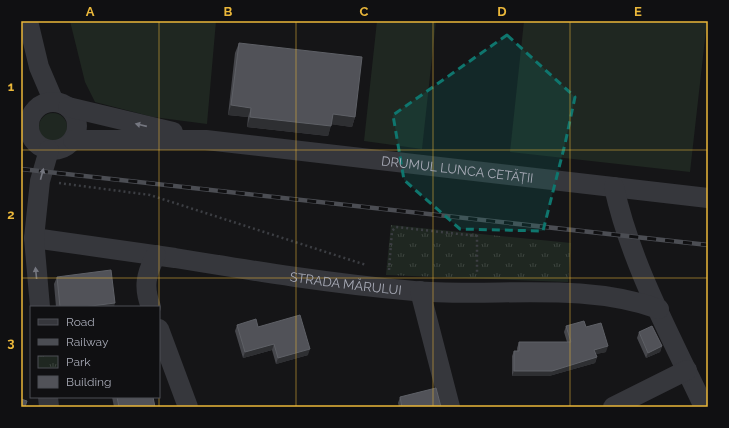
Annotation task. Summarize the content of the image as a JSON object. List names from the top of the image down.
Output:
{
  "streets": {
    "street": ["DRUMUL LUNCA CETĂȚII", "STRADA MĂRULUI"]
  },
  "legend": [
    "Road",
    "Railway",
    "Park",
    "Building"
  ],
  "grid": {
    "columns": [
      "A",
      "B",
      "C",
      "D",
      "E"
    ],
    "rows": ["1", "2", "3"]
  }
}
